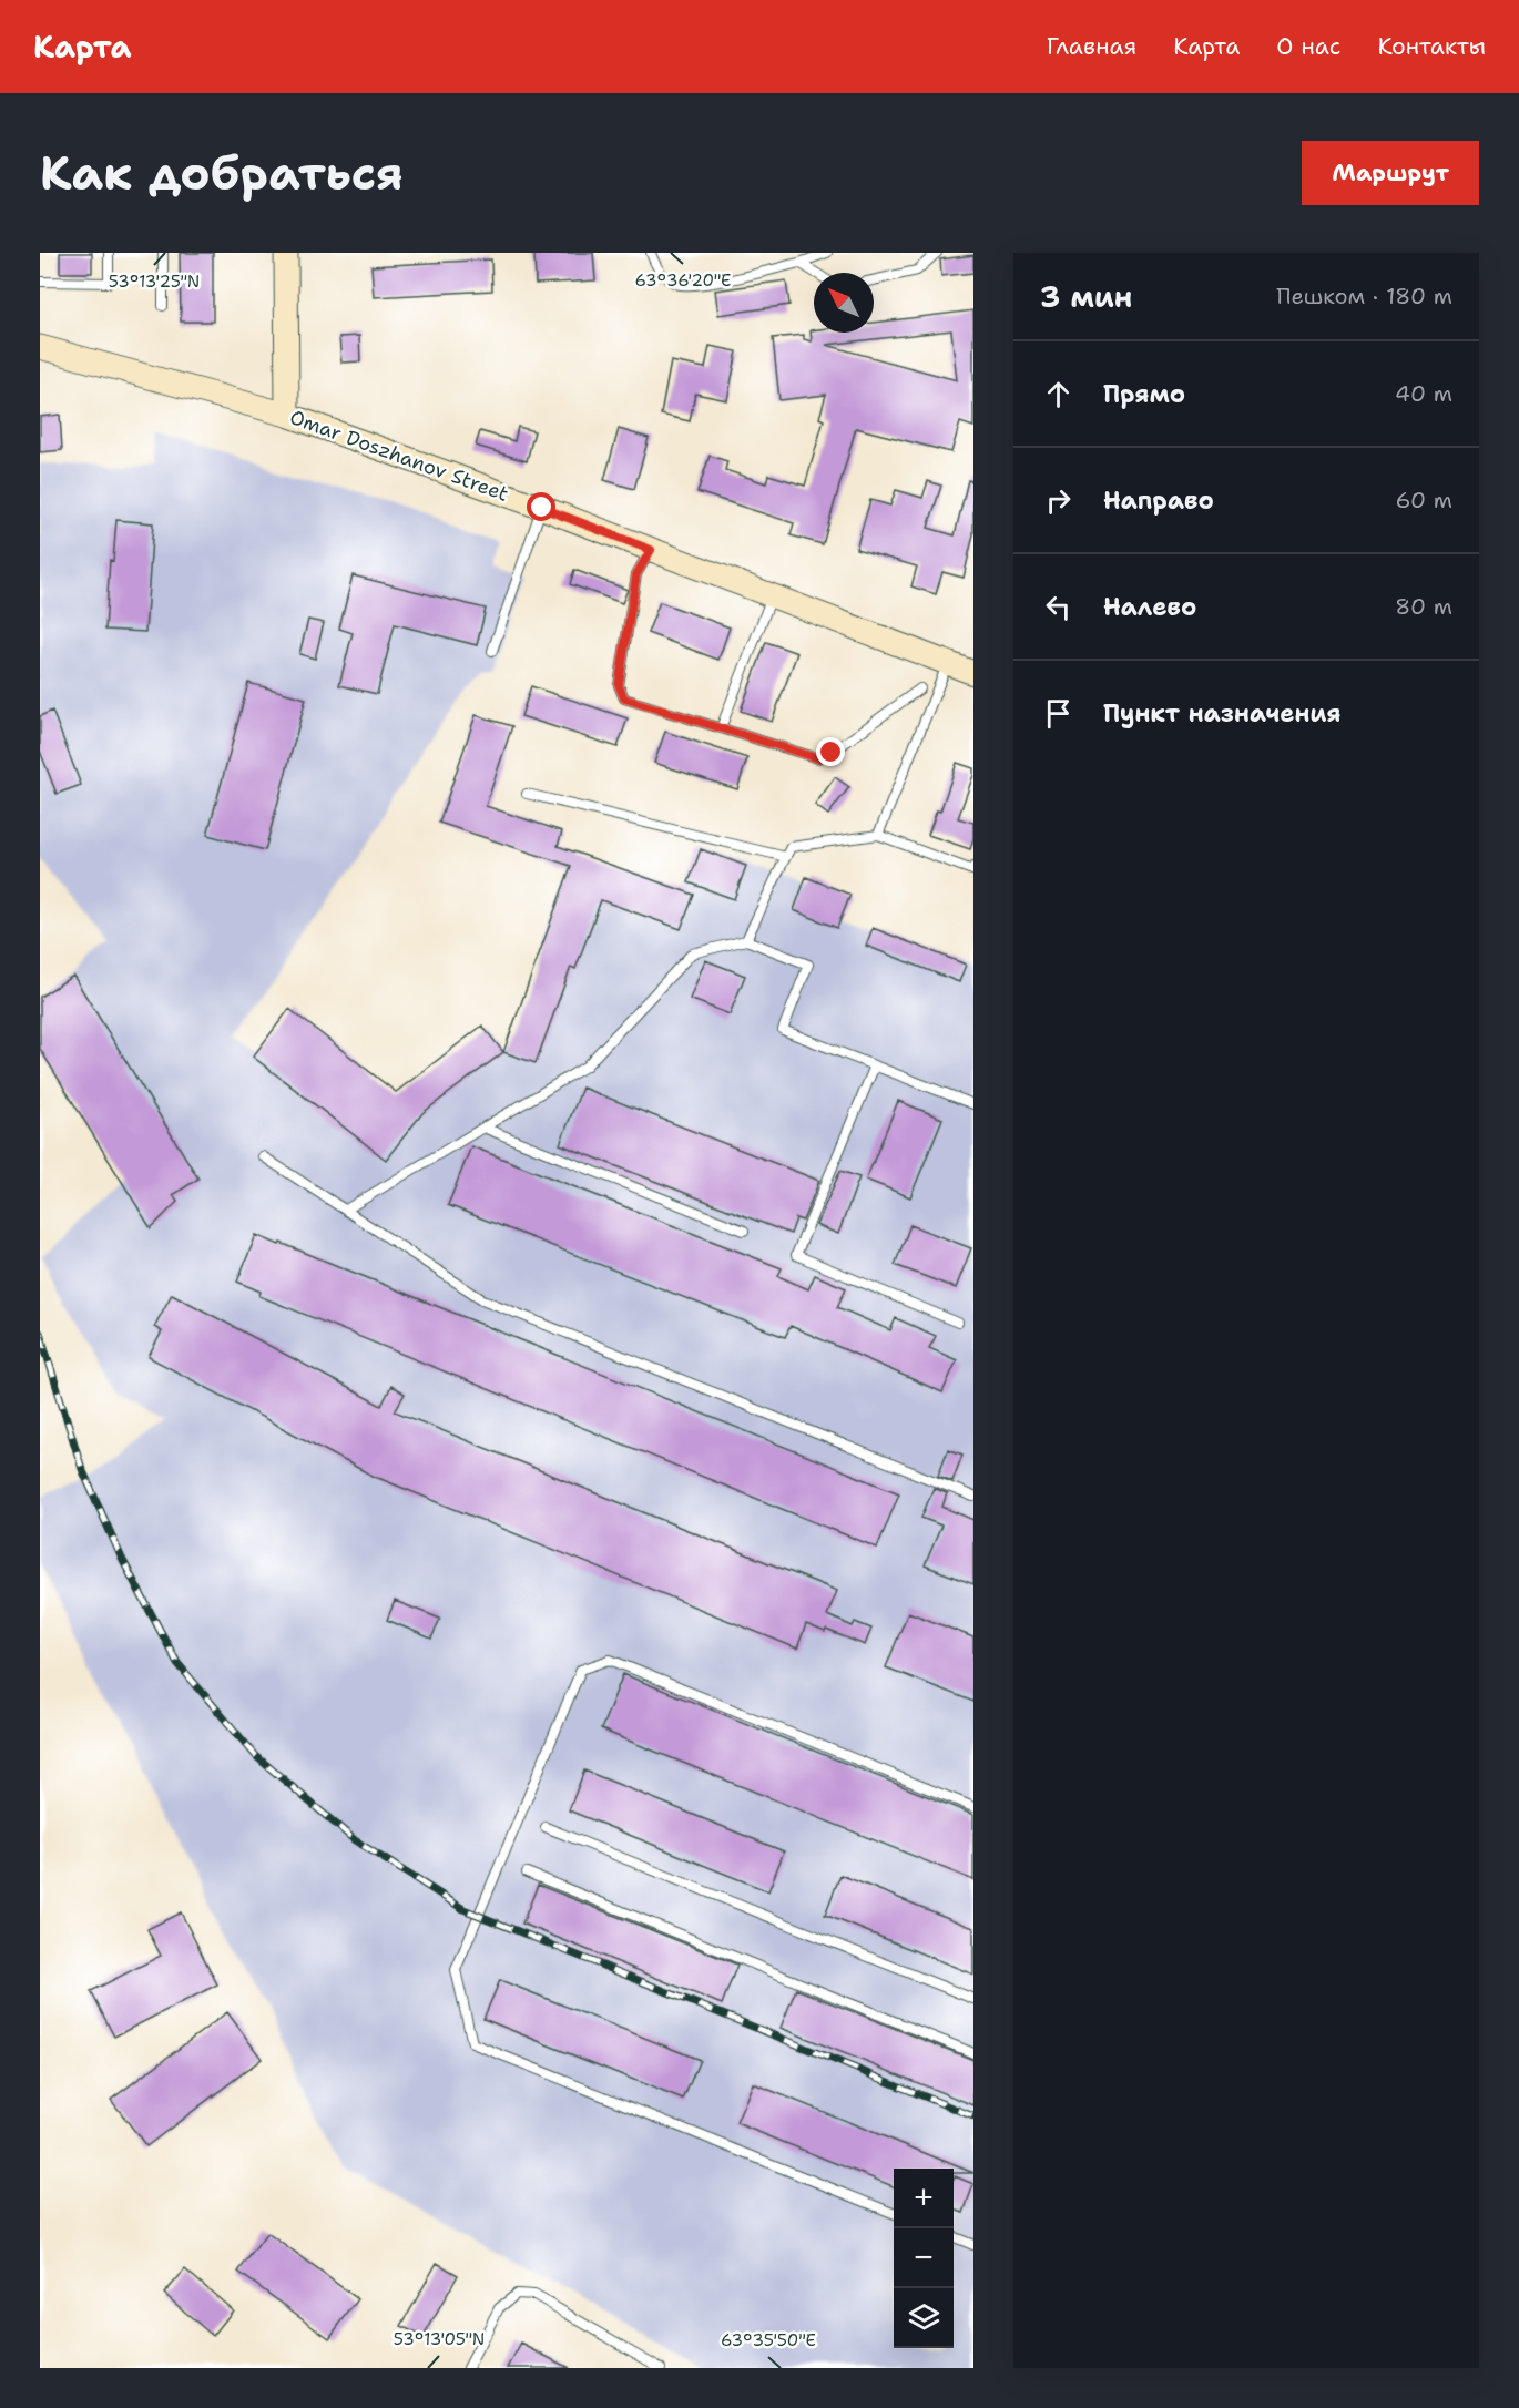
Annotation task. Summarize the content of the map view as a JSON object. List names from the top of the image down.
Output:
{
  "streets": {
    "street": ["Omar Doszhanov Street"]
  },
  "north": "top left",
  "page": {
    "header": "Карта",
    "nav": [
      "Главная",
      "Карта",
      "О нас",
      "Контакты"
    ],
    "buttons": "Маршрут",
    "title": "Как добраться",
    "heading": ["3 мин", "Пешком · 180 m"],
    "list": [
      ["Прямо", "40 m"],
      ["Направо", "60 m"],
      ["Налево", "80 m"],
      "Пункт назначения"
    ],
    "map_buttons": ["+", "−"]
  },
  "coordinates": [
    "63°36'20\"E",
    "53°13'25\"N",
    "53°13'05\"N",
    "63°35'50\"E"
  ]
}
